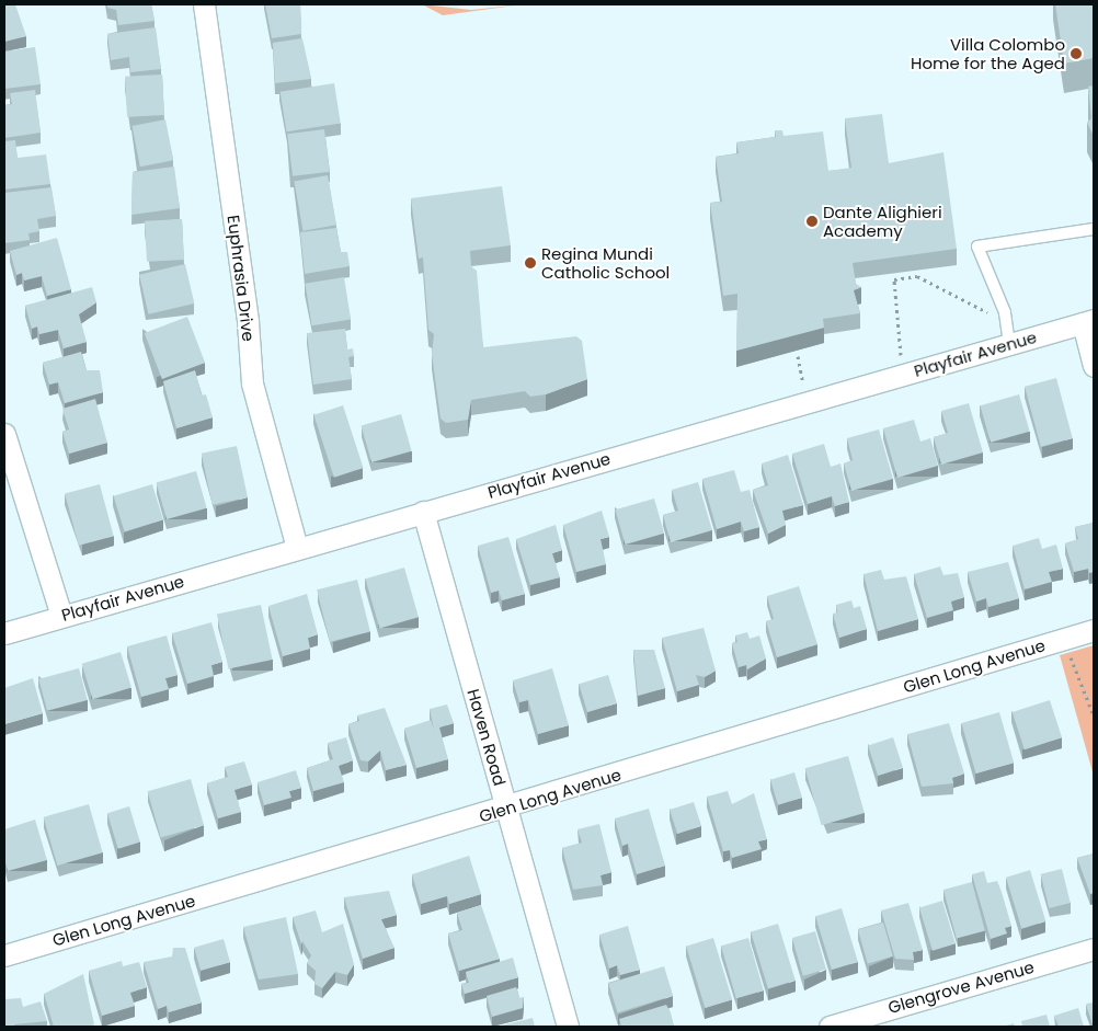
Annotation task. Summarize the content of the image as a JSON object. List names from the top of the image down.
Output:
{
  "streets": {
    "street": [
      "Euphrasia Drive",
      "Playfair Avenue",
      "Glen Long Avenue",
      "Haven Road",
      "Glengrove Avenue"
    ]
  },
  "crossings": [
    ["Euphrasia Drive", "Playfair Avenue"],
    ["Playfair Avenue", "Haven Road"],
    ["Glen Long Avenue", "Haven Road"]
  ],
  "places": ["Villa Colombo Home for the Aged", "Dante Alighieri Academy", "Regina Mundi Catholic School"]
}
